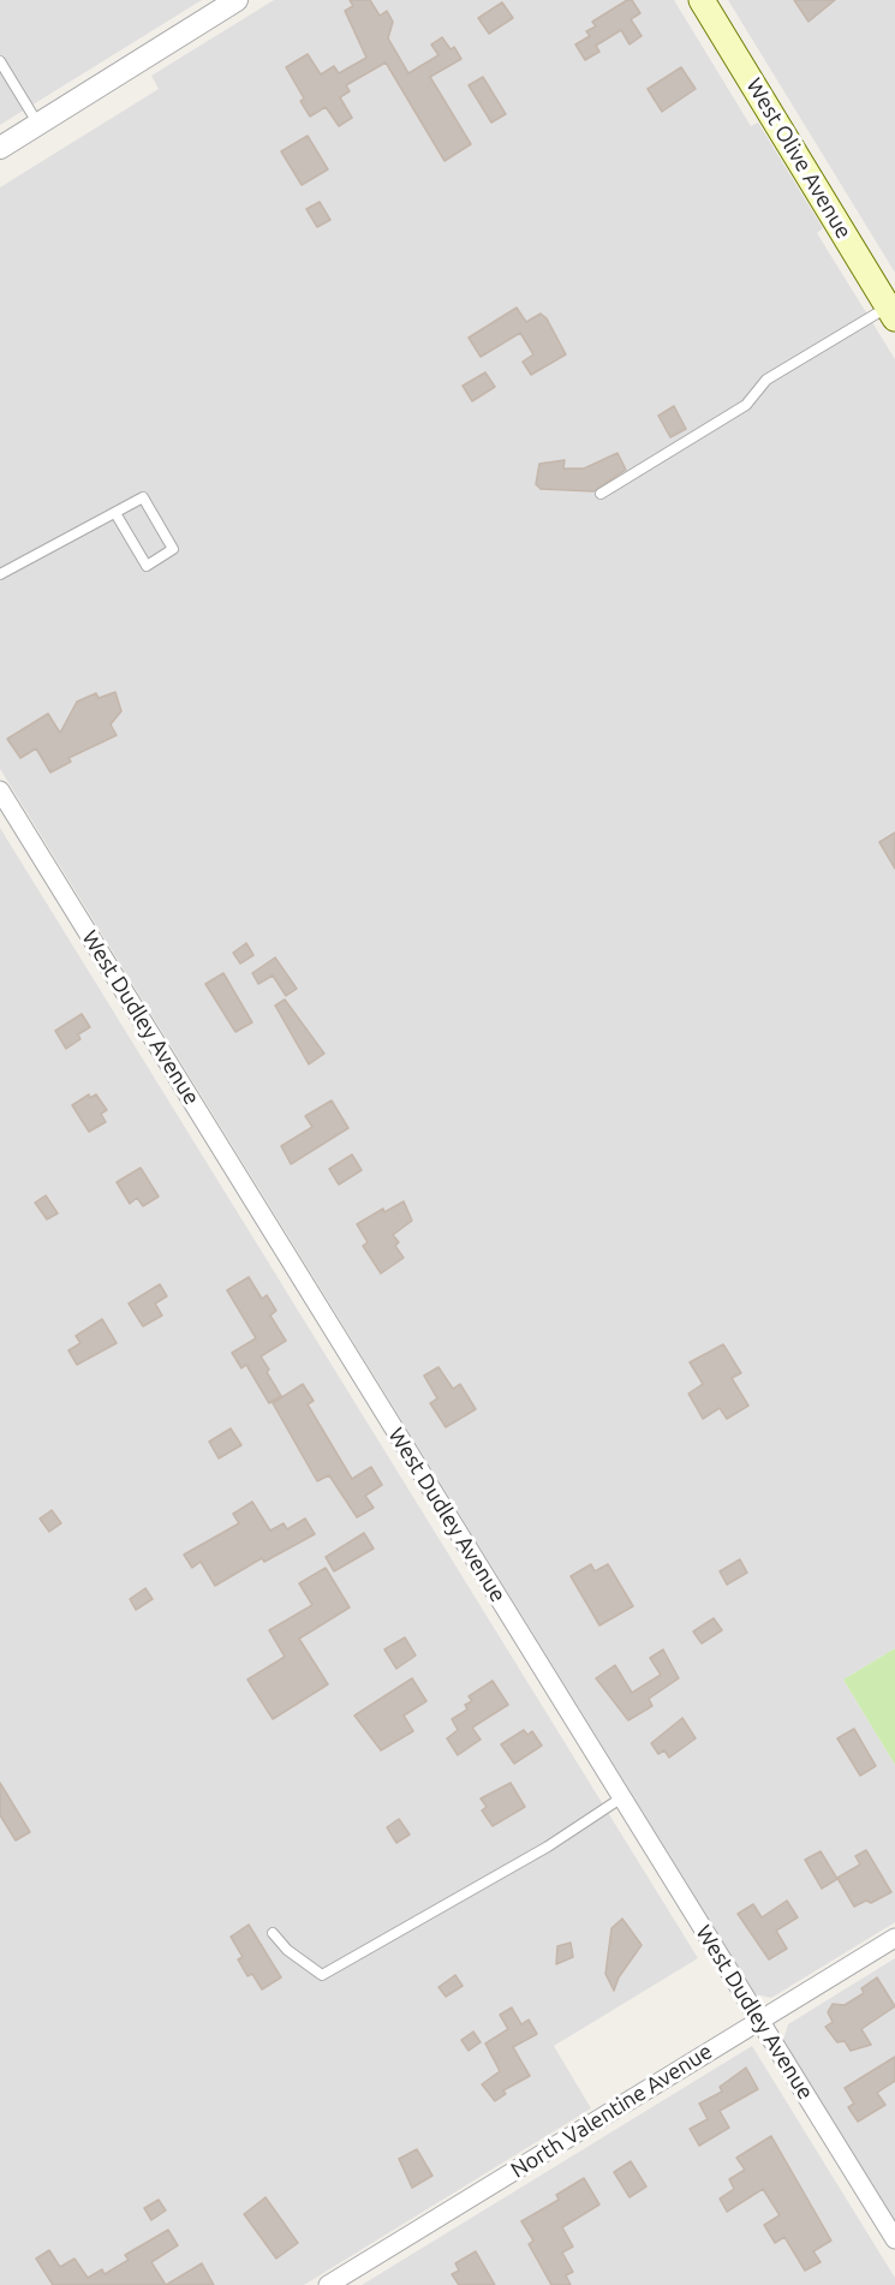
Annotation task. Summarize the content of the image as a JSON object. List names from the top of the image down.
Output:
{
  "streets": {
    "main road": ["West Olive Avenue"],
    "street": ["West Dudley Avenue", "North Valentine Avenue"]
  },
  "crossings": [
    ["West Dudley Avenue", "North Valentine Avenue"]
  ]
}
